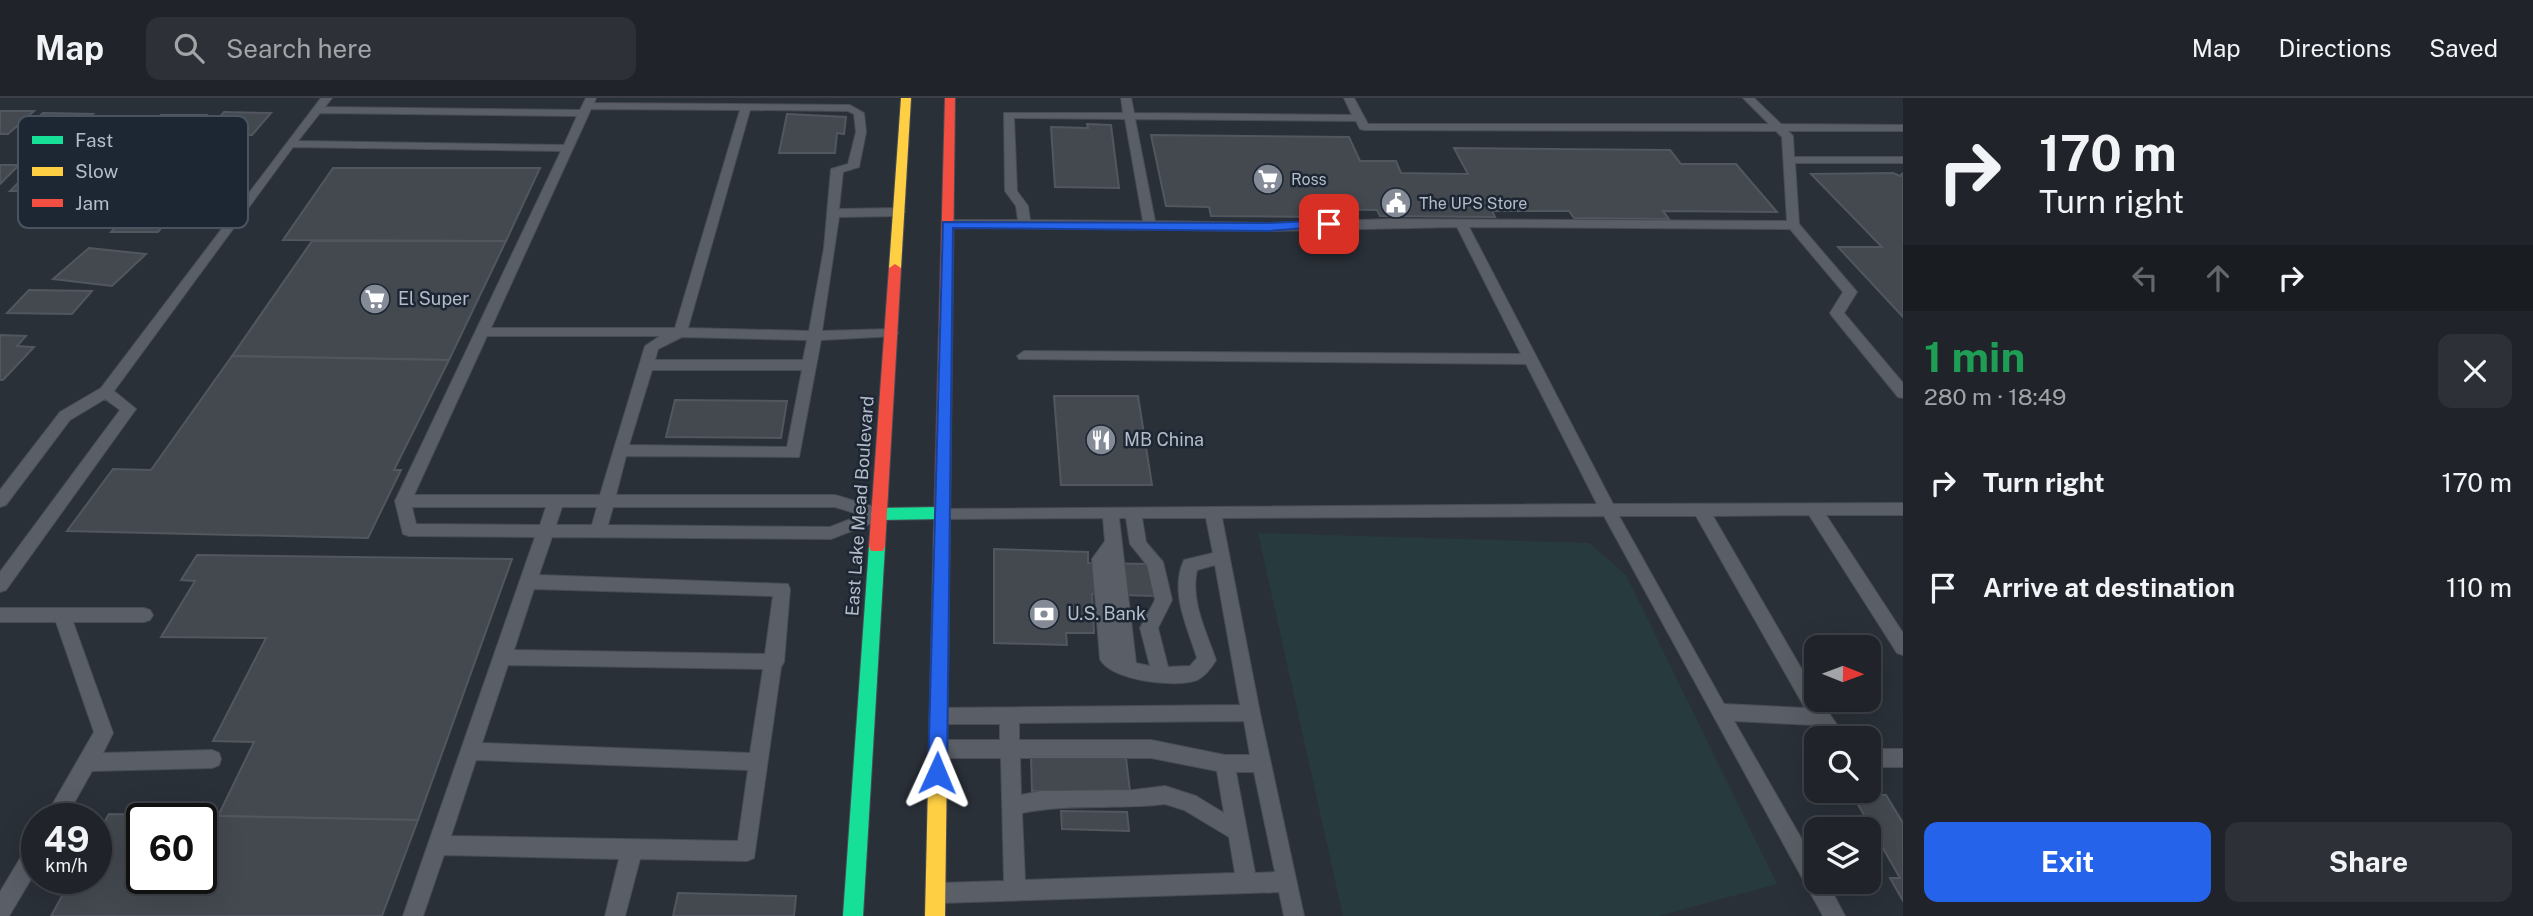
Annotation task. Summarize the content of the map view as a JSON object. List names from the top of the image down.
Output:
{
  "streets": {
    "main road": ["East Lake Mead Boulevard"]
  },
  "places": {
    "supermarket": ["Ross", "El Super"],
    "public building": ["The UPS Store"],
    "restaurant": ["MB China"],
    "bank": ["U.S. Bank"]
  },
  "legend": ["Fast", "Slow", "Jam"],
  "north": "right",
  "page": {
    "header": "Map",
    "search": "Search here",
    "nav": ["Map", "Directions", "Saved"],
    "turn": ["170 m", "Turn right"],
    "heading": ["1 min", "280 m · 18:49"],
    "list": [
      {
        "name": "Turn right",
        "value": "170 m"
      },
      {
        "name": "Arrive at destination",
        "value": "110 m"
      }
    ],
    "speed": "49 km/h",
    "limit": "60",
    "buttons": ["Exit", "Share"]
  }
}
